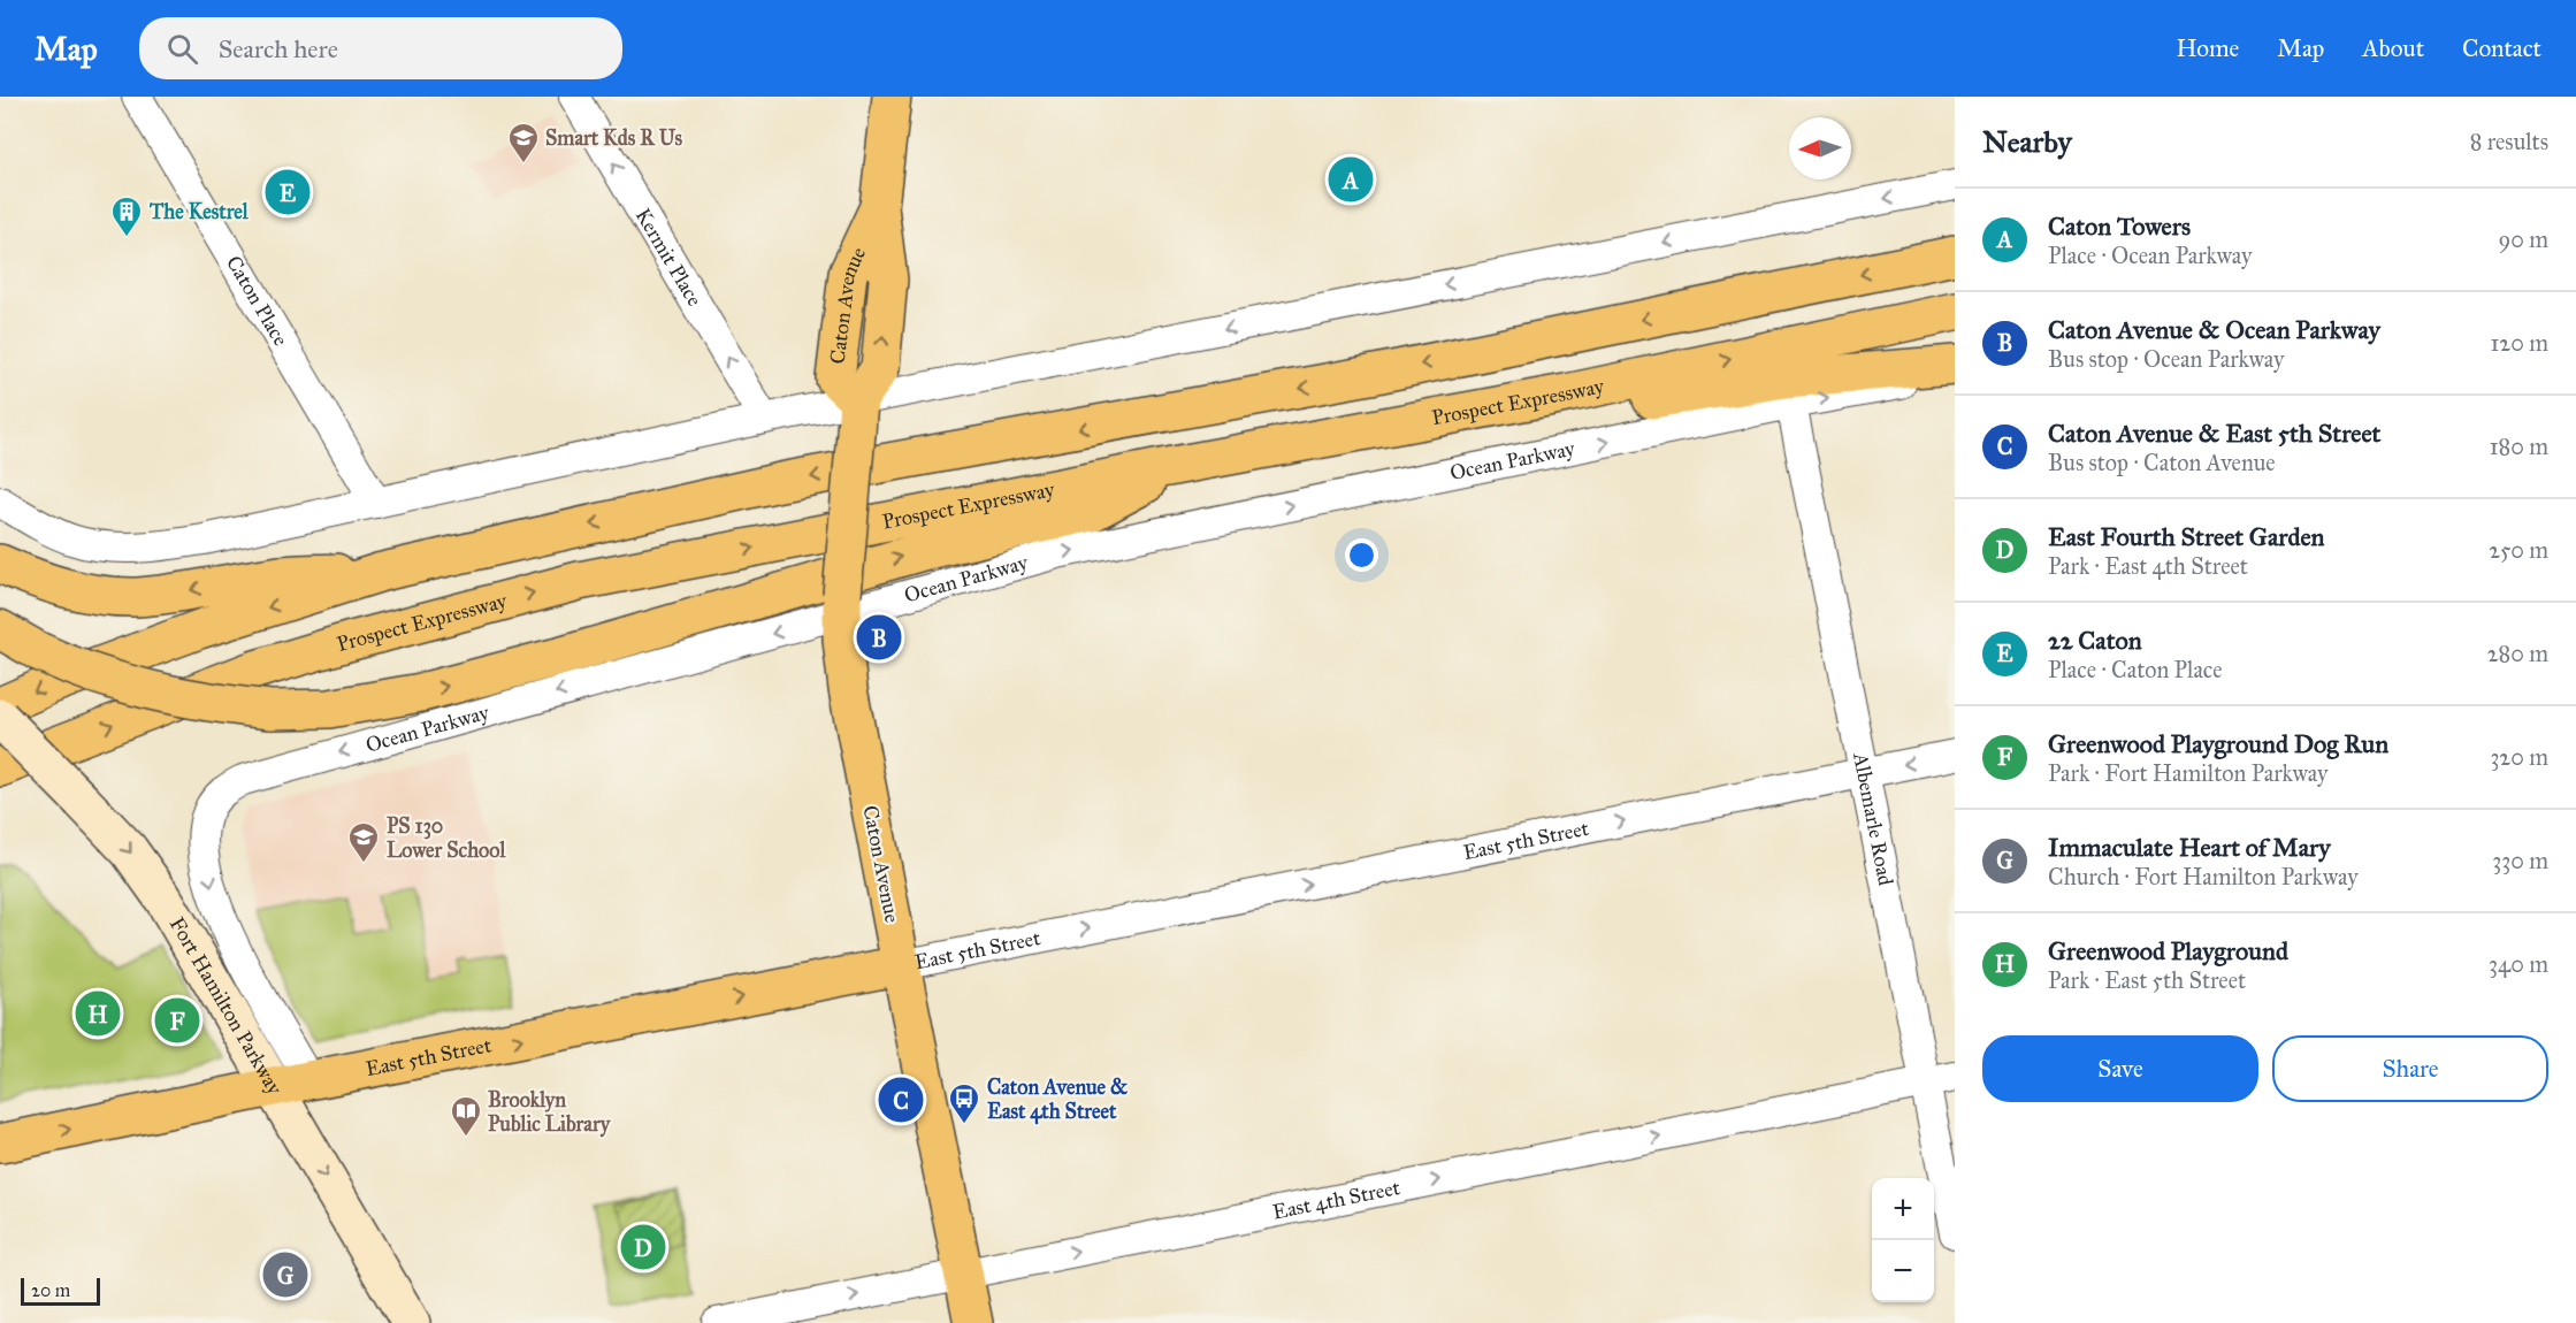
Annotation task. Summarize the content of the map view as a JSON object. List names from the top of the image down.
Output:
{
  "streets": {
    "main road": [
      "Caton Avenue",
      "Prospect Expressway",
      "East 5th Street",
      "Fort Hamilton Parkway"
    ],
    "street": [
      "Kermit Place",
      "Caton Place",
      "Ocean Parkway",
      "Albemarle Road",
      "East 4th Street"
    ]
  },
  "crossings": [
    ["Caton Avenue", "Ocean Parkway"],
    ["Caton Avenue", "East 5th Street"],
    ["Caton Avenue", "East 4th Street"],
    ["Ocean Parkway", "Albemarle Road"],
    ["Ocean Parkway", "East 5th Street"],
    ["Ocean Parkway", "Fort Hamilton Parkway"],
    ["Albemarle Road", "East 5th Street"],
    ["Albemarle Road", "East 4th Street"],
    ["East 5th Street", "Fort Hamilton Parkway"]
  ],
  "one_way": [
    "Kermit Place",
    "East 5th Street",
    "Fort Hamilton Parkway",
    "East 4th Street"
  ],
  "places": {
    "school or university": ["Smart Kds R Us", "PS 130 Lower School"],
    "building": ["The Kestrel"],
    "bus stop": ["Caton Avenue & East 4th Street"],
    "library": ["Brooklyn Public Library"]
  },
  "scale_bar": "20 m",
  "north": "left",
  "page": {
    "header": "Map",
    "search": "Search here",
    "nav": [
      "Home",
      "Map",
      "About",
      "Contact"
    ],
    "heading": ["Nearby", "8 results"],
    "pins": [
      "A",
      "E",
      "B",
      "H",
      "F",
      "C",
      "D",
      "G"
    ],
    "list": [
      {
        "mark": "A",
        "name": "Caton Towers",
        "note": "Place · Ocean Parkway",
        "value": "90 m"
      },
      {
        "mark": "B",
        "name": "Caton Avenue & Ocean Parkway",
        "note": "Bus stop · Ocean Parkway",
        "value": "120 m"
      },
      {
        "mark": "C",
        "name": "Caton Avenue & East 5th Street",
        "note": "Bus stop · Caton Avenue",
        "value": "180 m"
      },
      {
        "mark": "D",
        "name": "East Fourth Street Garden",
        "note": "Park · East 4th Street",
        "value": "250 m"
      },
      {
        "mark": "E",
        "name": "22 Caton",
        "note": "Place · Caton Place",
        "value": "280 m"
      },
      {
        "mark": "F",
        "name": "Greenwood Playground Dog Run",
        "note": "Park · Fort Hamilton Parkway",
        "value": "320 m"
      },
      {
        "mark": "G",
        "name": "Immaculate Heart of Mary",
        "note": "Church · Fort Hamilton Parkway",
        "value": "330 m"
      },
      {
        "mark": "H",
        "name": "Greenwood Playground",
        "note": "Park · East 5th Street",
        "value": "340 m"
      }
    ],
    "buttons": ["Save", "Share"],
    "map_buttons": ["+", "−"],
    "scale": "20 m"
  }
}
